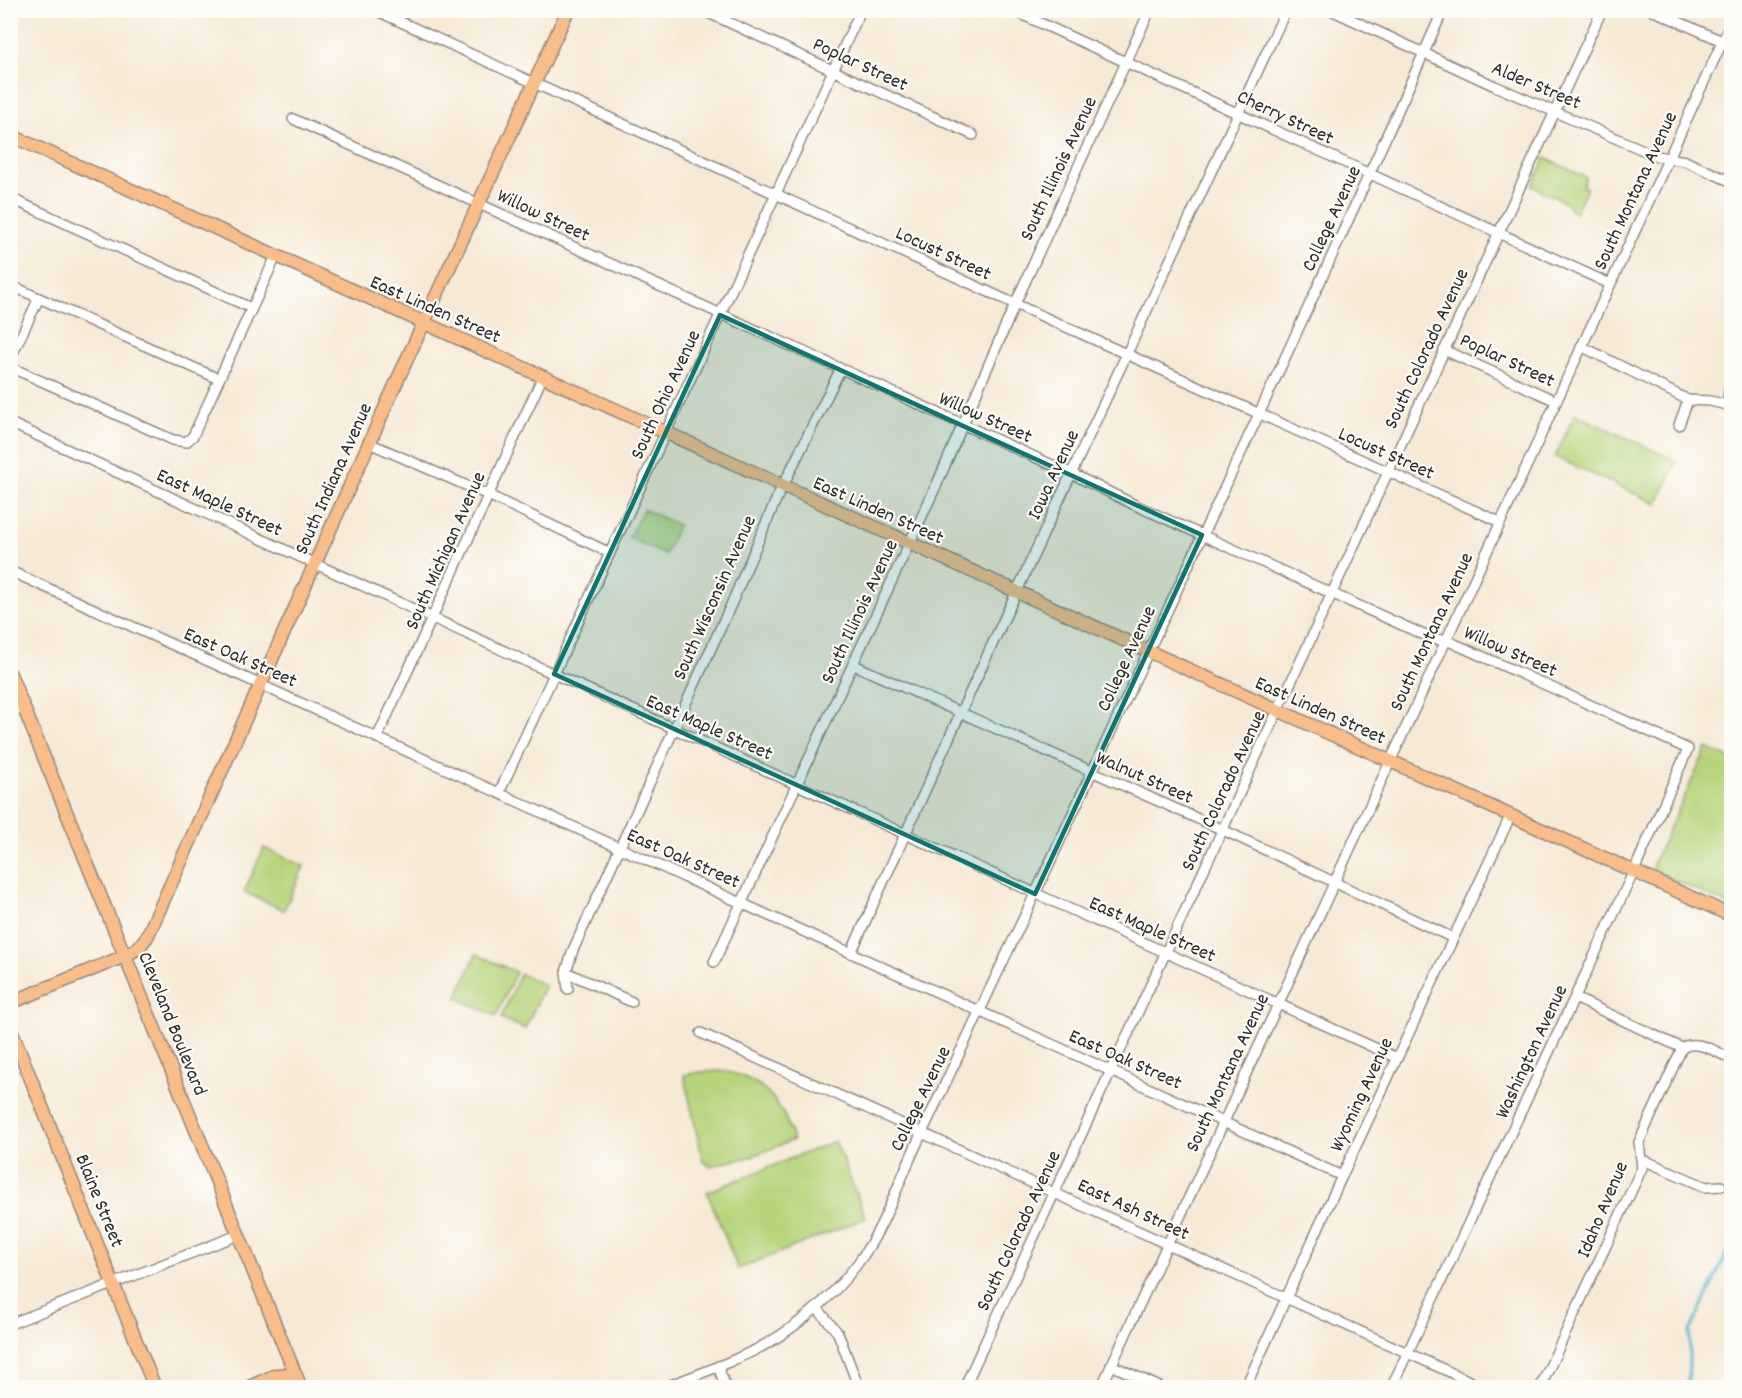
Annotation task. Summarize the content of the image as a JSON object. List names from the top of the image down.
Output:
{
  "streets": {
    "main road": [
      "East Linden Street",
      "South Indiana Avenue",
      "Cleveland Boulevard",
      "Blaine Street"
    ],
    "street": [
      "Poplar Street",
      "Alder Street",
      "Cherry Street",
      "South Illinois Avenue",
      "South Montana Avenue",
      "Willow Street",
      "College Avenue",
      "Locust Street",
      "South Colorado Avenue",
      "South Ohio Avenue",
      "Iowa Avenue",
      "East Maple Street",
      "South Michigan Avenue",
      "South Wisconsin Avenue",
      "East Oak Street",
      "Walnut Street",
      "Washington Avenue",
      "Wyoming Avenue",
      "East Ash Street",
      "Idaho Avenue"
    ]
  },
  "crossings": [
    ["Poplar Street", "South Montana Avenue"],
    ["Poplar Street", "South Colorado Avenue"],
    ["Poplar Street", "South Ohio Avenue"],
    ["Alder Street", "South Montana Avenue"],
    ["Alder Street", "College Avenue"],
    ["Alder Street", "South Colorado Avenue"],
    ["Cherry Street", "South Illinois Avenue"],
    ["Cherry Street", "South Montana Avenue"],
    ["Cherry Street", "College Avenue"],
    ["Cherry Street", "South Colorado Avenue"],
    ["Cherry Street", "Iowa Avenue"],
    ["South Illinois Avenue", "Willow Street"],
    ["South Illinois Avenue", "Locust Street"],
    ["South Illinois Avenue", "East Linden Street"],
    ["South Illinois Avenue", "East Maple Street"],
    ["South Illinois Avenue", "East Oak Street"],
    ["South Illinois Avenue", "Walnut Street"],
    ["South Montana Avenue", "Willow Street"],
    ["South Montana Avenue", "Locust Street"],
    ["South Montana Avenue", "East Linden Street"],
    ["South Montana Avenue", "East Maple Street"],
    ["South Montana Avenue", "East Oak Street"],
    ["South Montana Avenue", "Walnut Street"],
    ["South Montana Avenue", "East Ash Street"],
    ["Willow Street", "College Avenue"],
    ["Willow Street", "South Colorado Avenue"],
    ["Willow Street", "South Ohio Avenue"],
    ["Willow Street", "Iowa Avenue"],
    ["Willow Street", "South Indiana Avenue"],
    ["Willow Street", "South Wisconsin Avenue"],
    ["Willow Street", "Washington Avenue"],
    ["College Avenue", "Locust Street"],
    ["College Avenue", "East Linden Street"],
    ["College Avenue", "East Maple Street"],
    ["College Avenue", "East Oak Street"],
    ["College Avenue", "Walnut Street"],
    ["College Avenue", "East Ash Street"],
    ["Locust Street", "South Colorado Avenue"],
    ["Locust Street", "South Ohio Avenue"],
    ["Locust Street", "Iowa Avenue"],
    ["Locust Street", "South Indiana Avenue"],
    ["East Linden Street", "South Colorado Avenue"],
    ["East Linden Street", "South Ohio Avenue"],
    ["East Linden Street", "Iowa Avenue"],
    ["East Linden Street", "South Indiana Avenue"],
    ["East Linden Street", "South Michigan Avenue"],
    ["East Linden Street", "South Wisconsin Avenue"],
    ["East Linden Street", "Washington Avenue"],
    ["East Linden Street", "Wyoming Avenue"],
    ["South Colorado Avenue", "East Maple Street"],
    ["South Colorado Avenue", "East Oak Street"],
    ["South Colorado Avenue", "Walnut Street"],
    ["South Colorado Avenue", "East Ash Street"],
    ["South Ohio Avenue", "East Maple Street"],
    ["South Ohio Avenue", "East Oak Street"],
    ["Iowa Avenue", "East Maple Street"],
    ["Iowa Avenue", "East Oak Street"],
    ["Iowa Avenue", "Walnut Street"],
    ["South Indiana Avenue", "East Maple Street"],
    ["South Indiana Avenue", "East Oak Street"],
    ["South Indiana Avenue", "Cleveland Boulevard"],
    ["East Maple Street", "South Michigan Avenue"],
    ["East Maple Street", "South Wisconsin Avenue"],
    ["East Maple Street", "Wyoming Avenue"],
    ["South Michigan Avenue", "East Oak Street"],
    ["South Wisconsin Avenue", "East Oak Street"],
    ["East Oak Street", "Wyoming Avenue"],
    ["Walnut Street", "Wyoming Avenue"],
    ["Washington Avenue", "East Ash Street"],
    ["Wyoming Avenue", "East Ash Street"]
  ]
}
